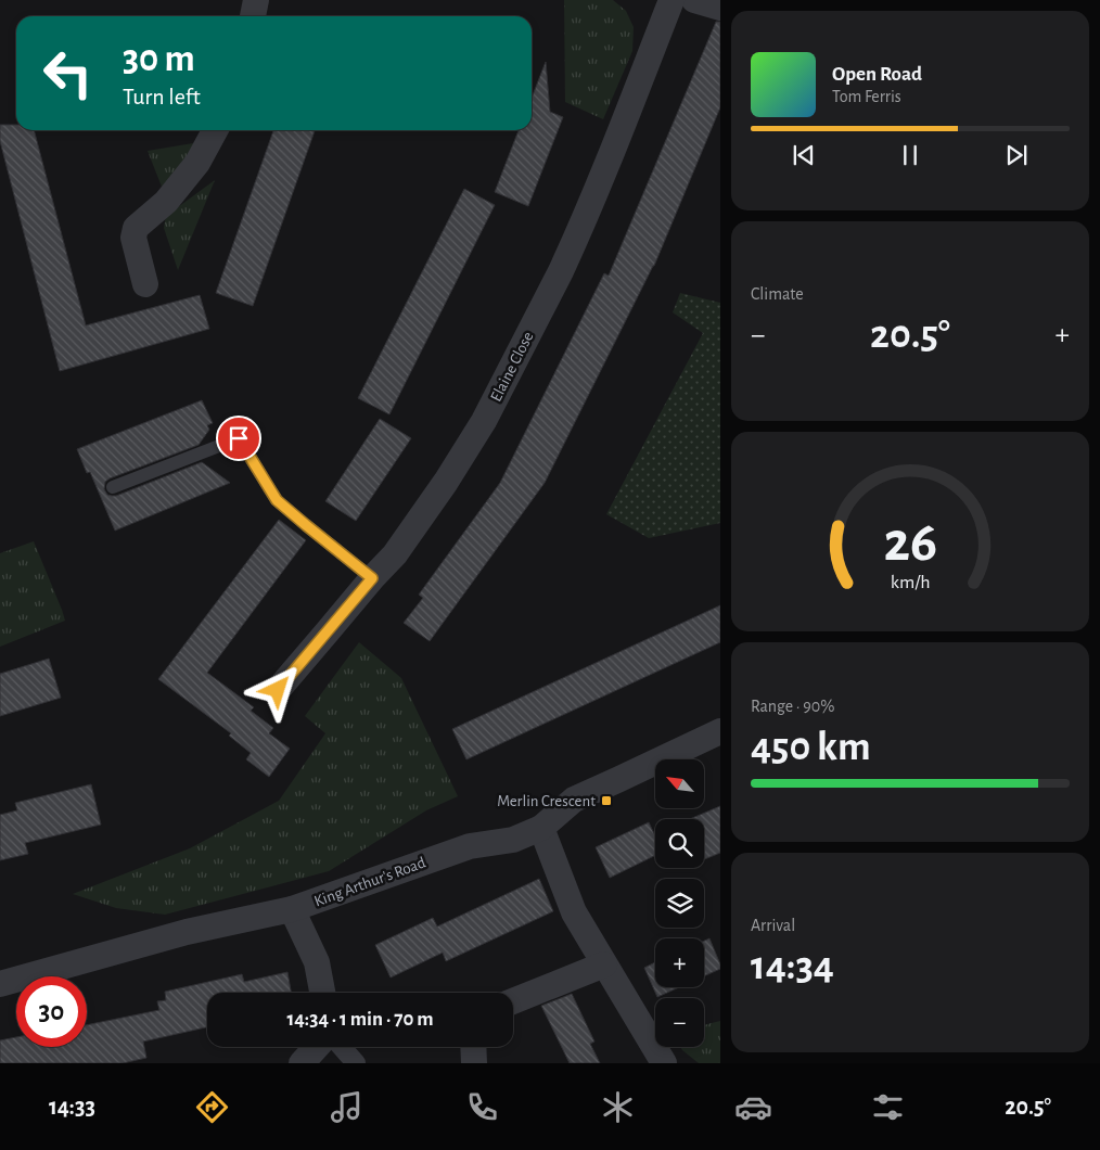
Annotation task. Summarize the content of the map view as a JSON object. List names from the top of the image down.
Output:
{
  "streets": {
    "street": ["Elaine Close", "King Arthur's Road"]
  },
  "places": {
    "transit": ["Merlin Crescent"]
  },
  "north": "top left",
  "page": {
    "turn": ["30 m", "Turn left"],
    "song": ["Open Road", "Tom Ferris"],
    "tile": [
      "Climate",
      ["Range · 90%", "450 km"],
      ["Arrival", "14:34"]
    ],
    "heat": ["−", "20.5°", "+"],
    "map_buttons": ["+", "−"],
    "limit": "30",
    "trip": "14:34 · 1 min · 70 m",
    "tabs": ["14:33", "20.5°"],
    "gauge": ["26", "km/h"]
  }
}
